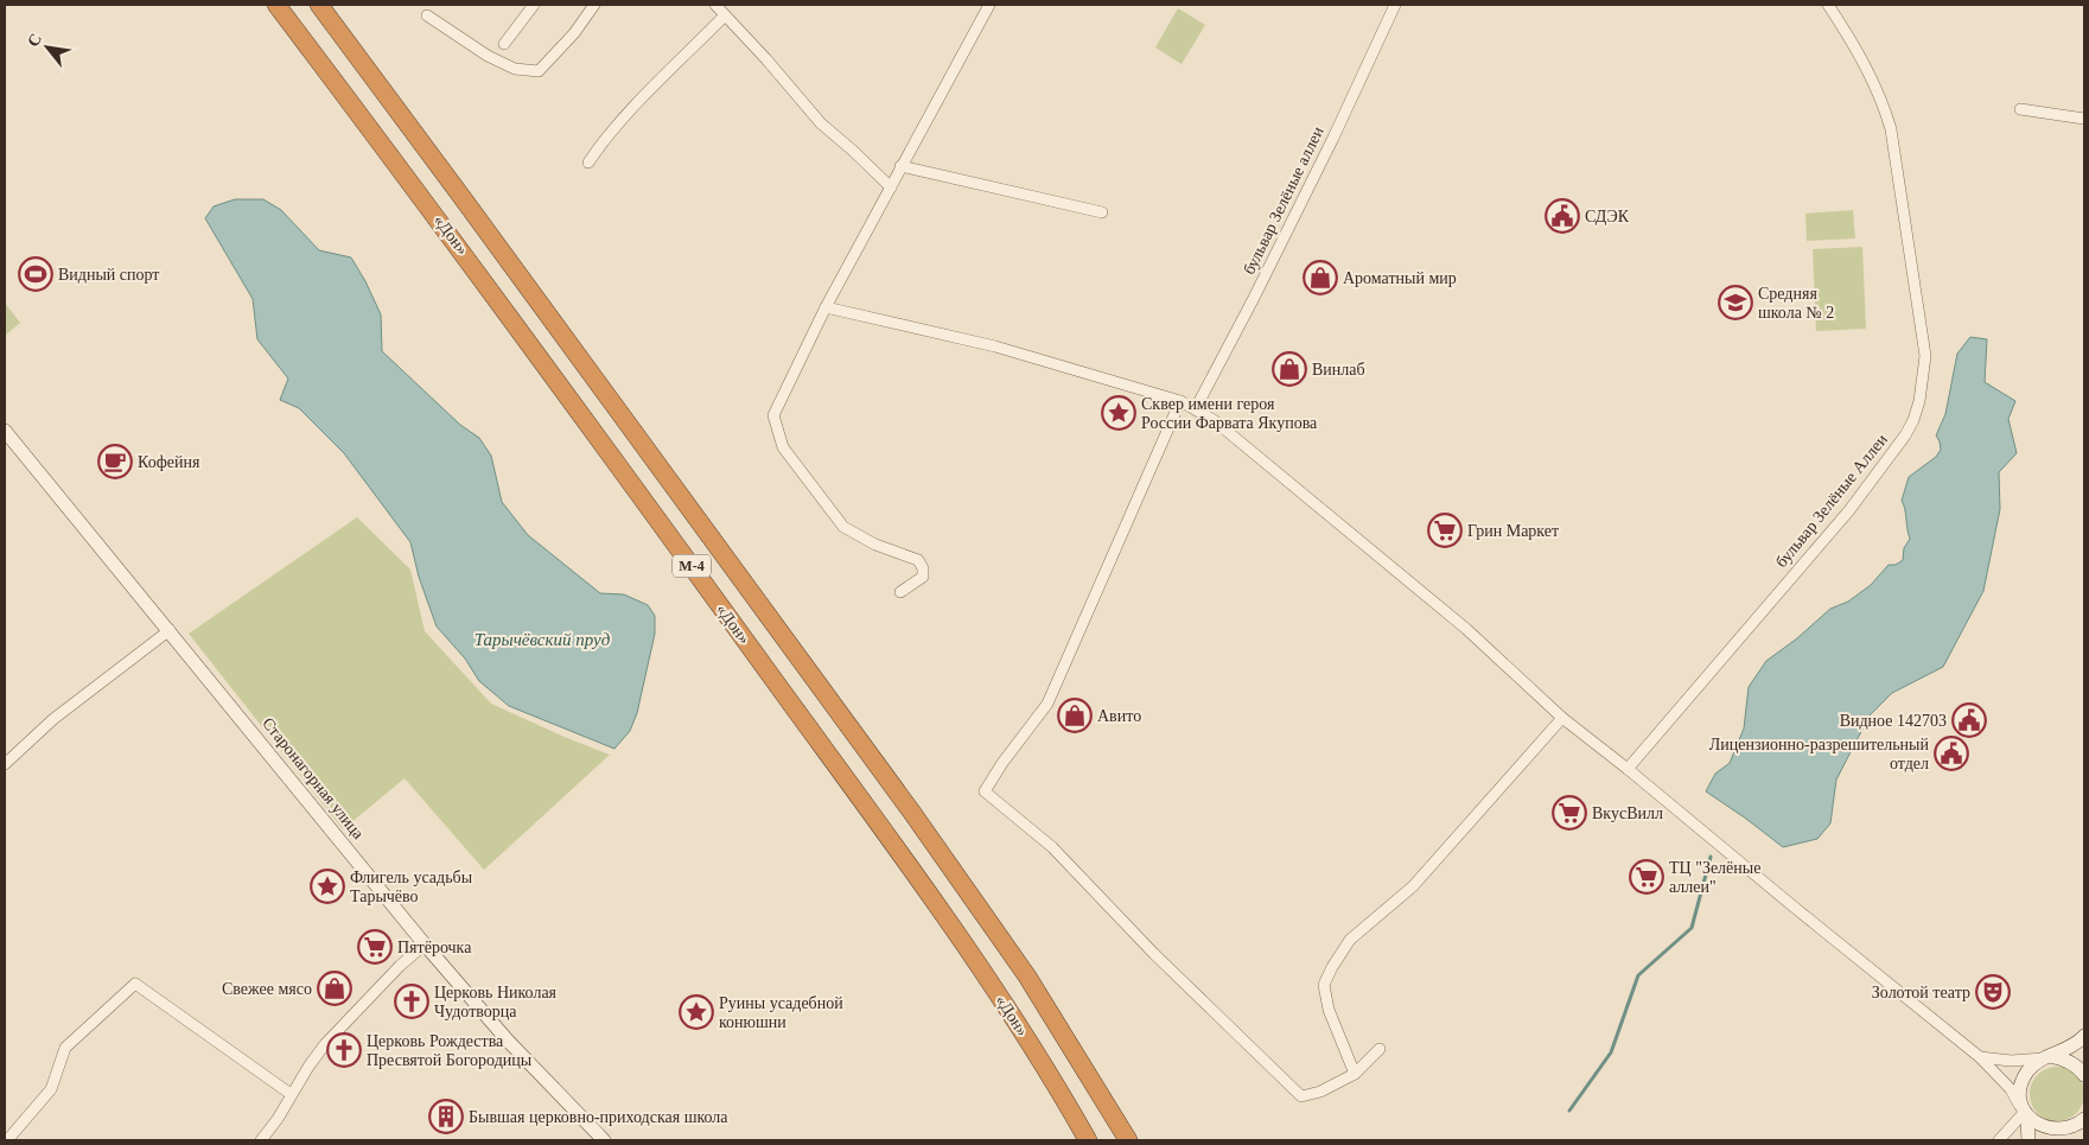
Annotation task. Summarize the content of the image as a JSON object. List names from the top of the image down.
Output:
{
  "streets": {
    "highway": ["«Дон»", "М-4"],
    "main road": ["Старонагорная улица"],
    "street": ["бульвар Зелёные аллеи", "бульвар Зелёные Аллеи"]
  },
  "water": ["Тарычёвский пруд"],
  "places": {
    "public building": ["СДЭК", "Видное 142703", "Лицензионно-разрешительный отдел"],
    "sports": ["Видный спорт"],
    "shop": [
      "Ароматный мир",
      "Винлаб",
      "Авито",
      "Свежее мясо"
    ],
    "school or university": ["Средняя школа № 2"],
    "place": ["Сквер имени героя России Фарвата Якупова", "Флигель усадьбы Тарычёво", "Руины усадебной конюшни"],
    "cafe": ["Кофейня"],
    "supermarket": [
      "Грин Маркет",
      "ВкусВилл",
      "ТЦ \"Зелёные аллеи\"",
      "Пятёрочка"
    ],
    "theatre": ["Золотой театр"],
    "church": ["Церковь Николая Чудотворца", "Церковь Рождества Пресвятой Богородицы"],
    "building": ["Бывшая церковно-приходская школа"]
  },
  "north": "top left"
}
